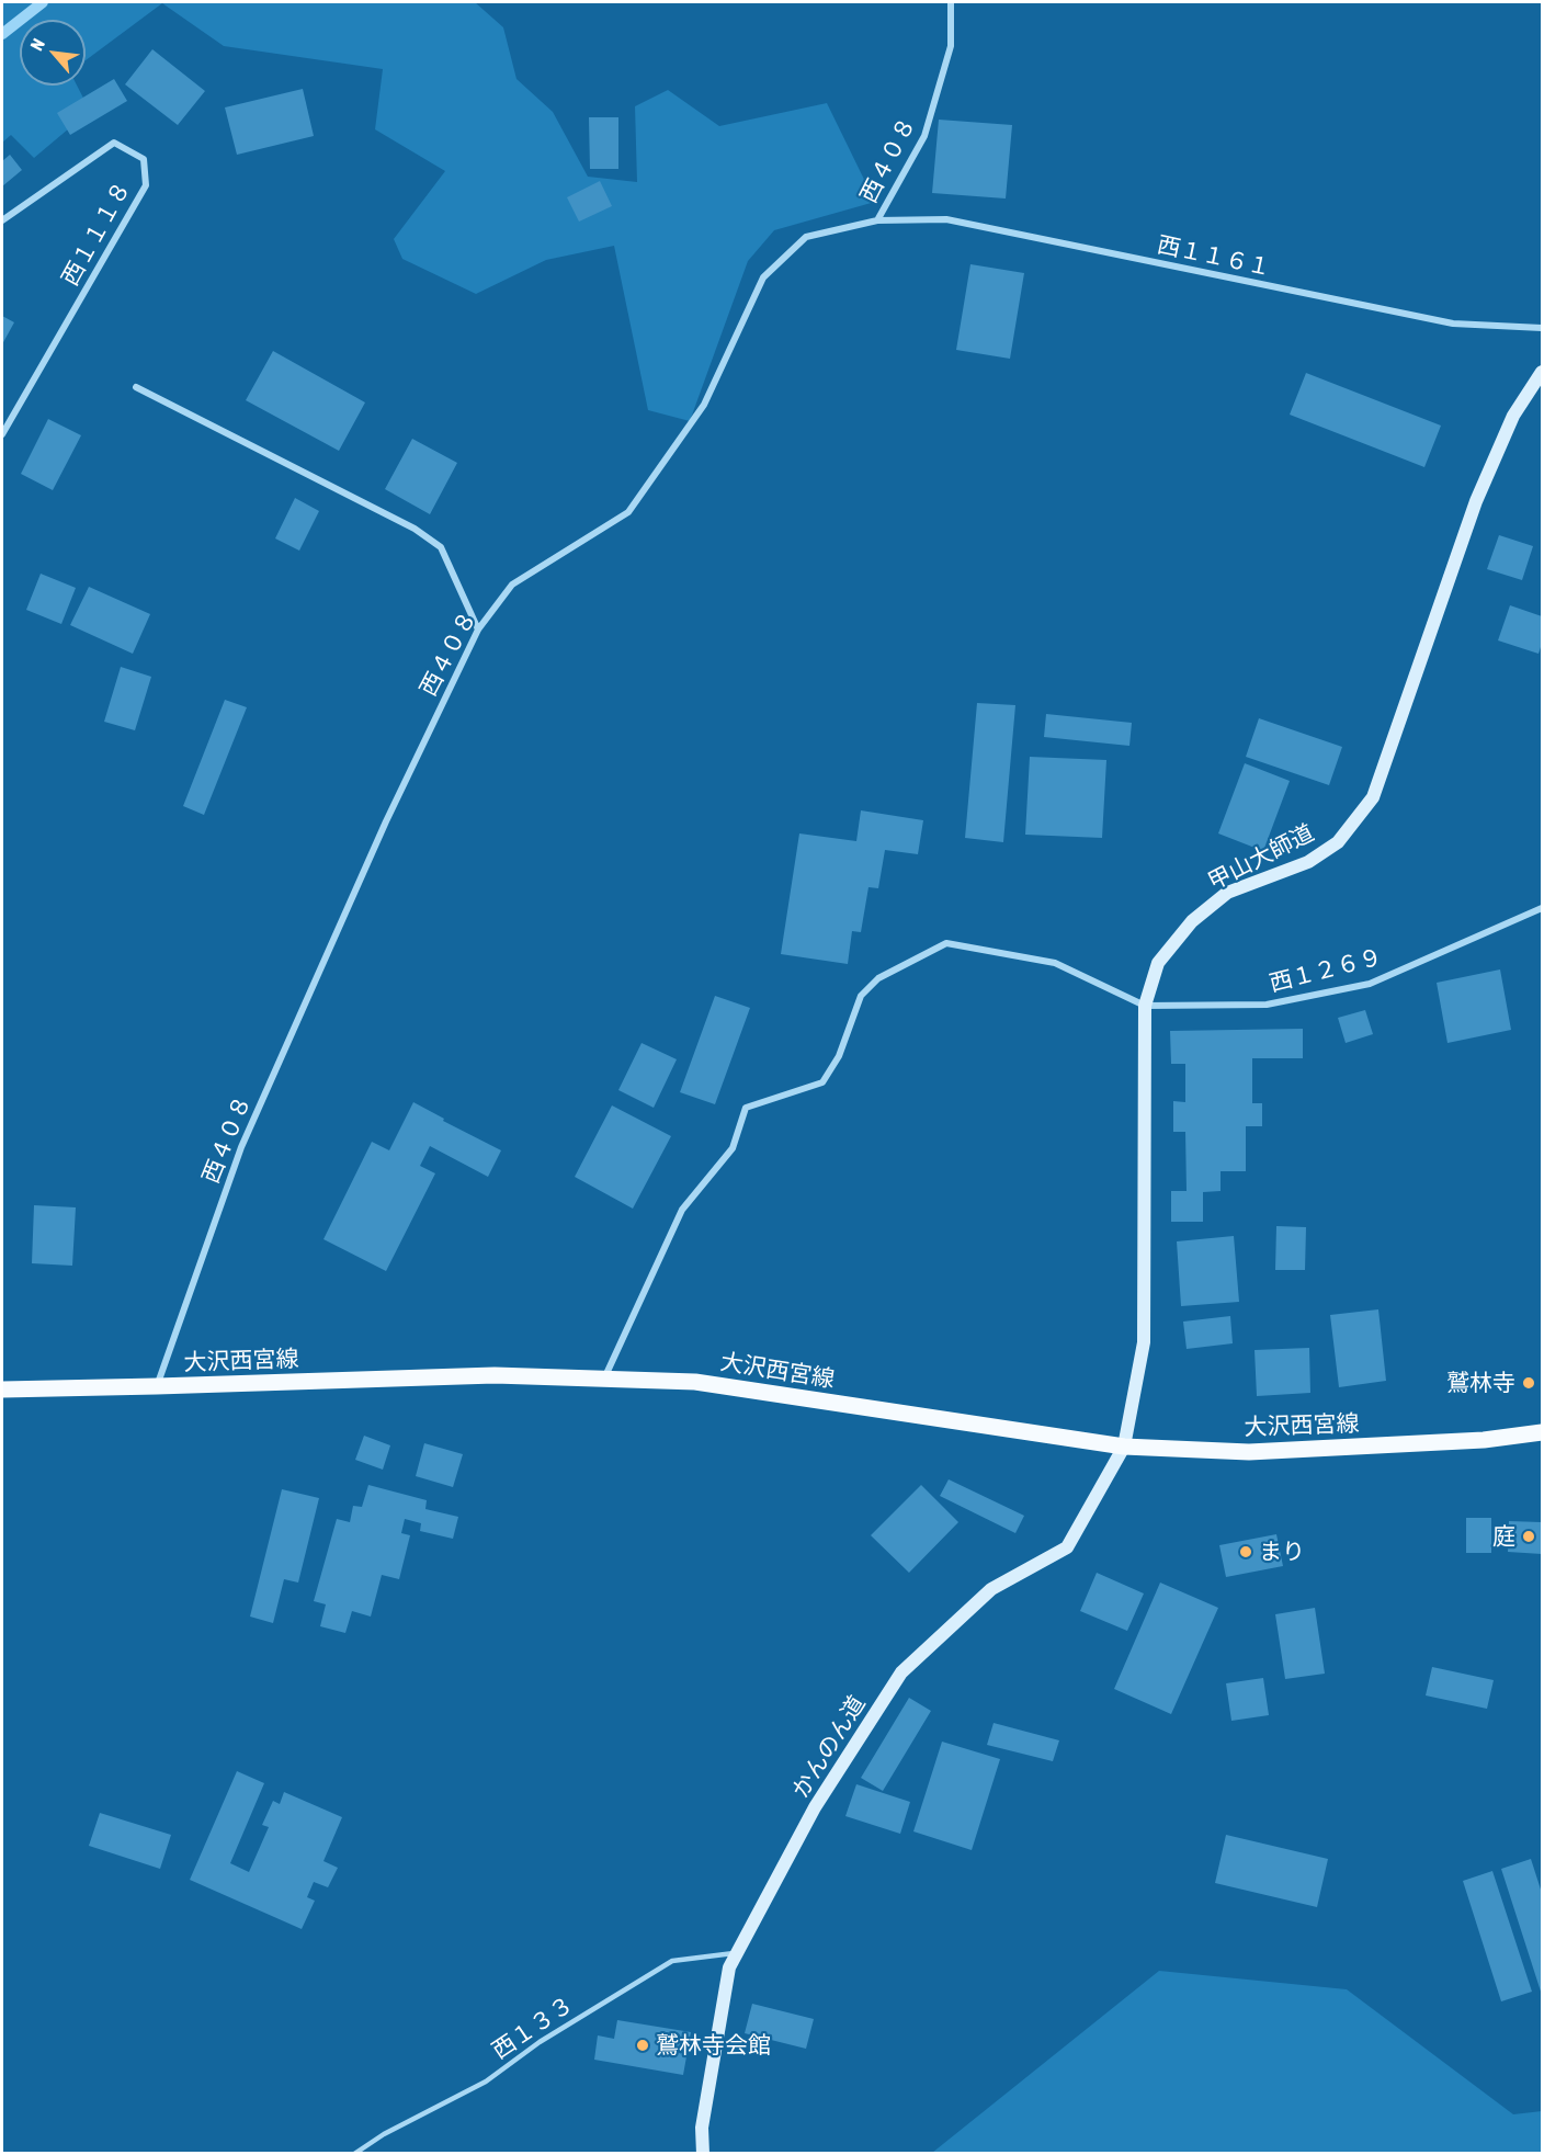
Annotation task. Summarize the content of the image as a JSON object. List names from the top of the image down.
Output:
{
  "streets": {
    "main road": ["大沢西宮線"],
    "street": [
      "西４０８",
      "西１１１８",
      "西１１６１",
      "甲山大師道",
      "西１２６９",
      "かんのん道"
    ],
    "lane": ["西１３３"]
  },
  "crossings": [
    ["西４０８", "西１１６１"],
    ["西４０８", "大沢西宮線"],
    ["甲山大師道", "西１２６９"],
    ["甲山大師道", "大沢西宮線"],
    ["甲山大師道", "かんのん道"],
    ["大沢西宮線", "かんのん道"],
    ["かんのん道", "西１３３"]
  ],
  "places": [
    "鷲林寺",
    "庭",
    "まり",
    "鷲林寺会館"
  ],
  "north": "top left"
}
